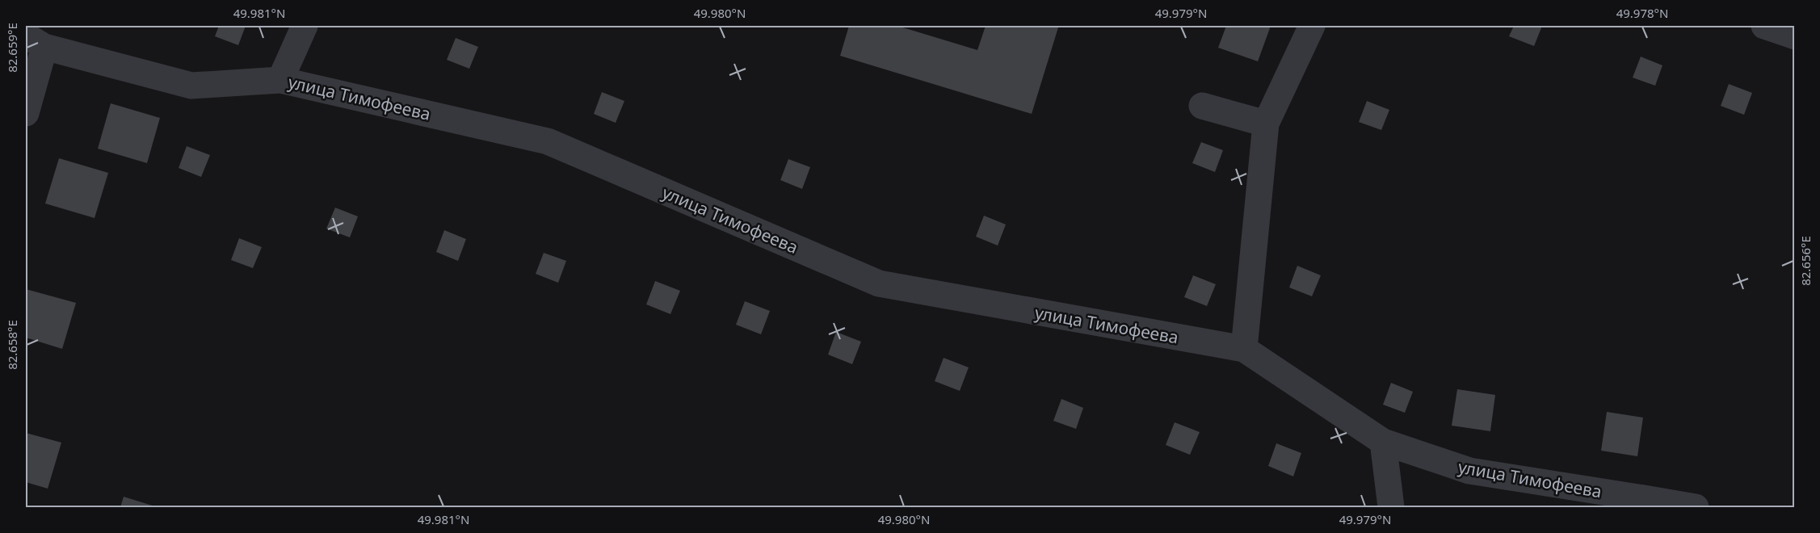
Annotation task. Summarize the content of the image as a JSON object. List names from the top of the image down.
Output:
{
  "streets": {
    "street": ["улица Тимофеева"]
  },
  "coordinates": [
    "49.981°N",
    "49.980°N",
    "49.979°N",
    "49.978°N",
    "82.659°E",
    "82.656°E",
    "82.658°E"
  ]
}
